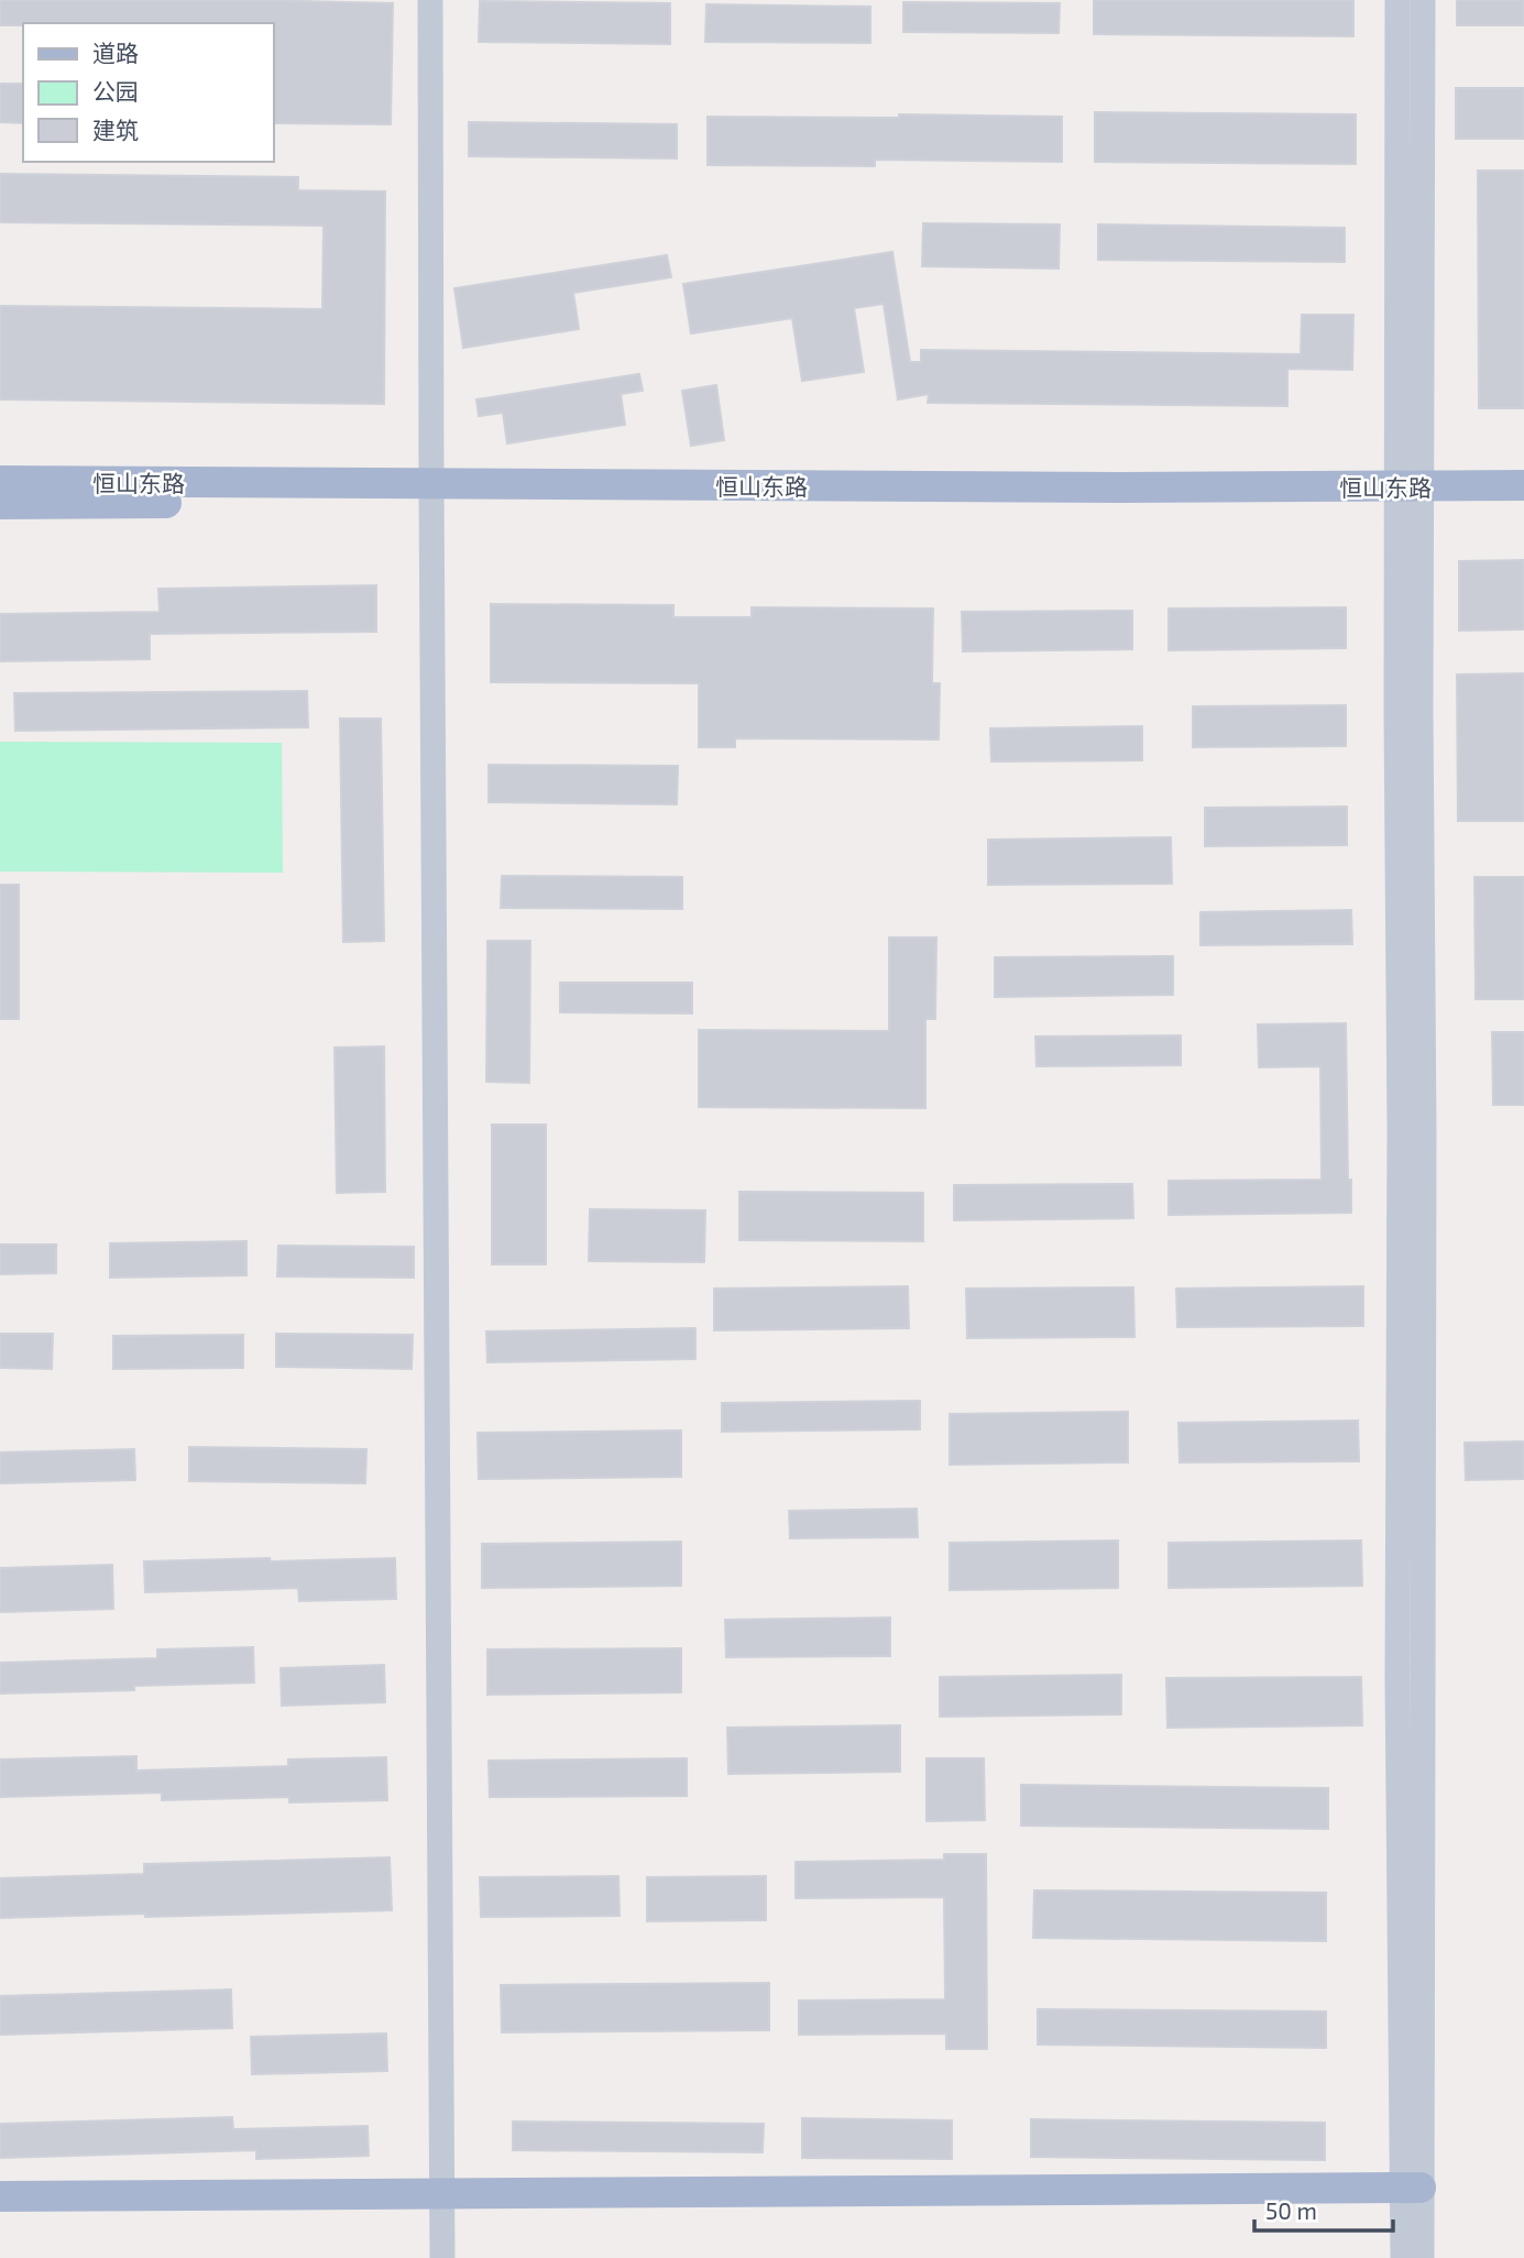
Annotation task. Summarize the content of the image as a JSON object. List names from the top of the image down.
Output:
{
  "streets": {
    "main road": ["恒山东路"]
  },
  "legend": ["道路", "公园", "建筑"],
  "scale_bar": "50 m"
}
